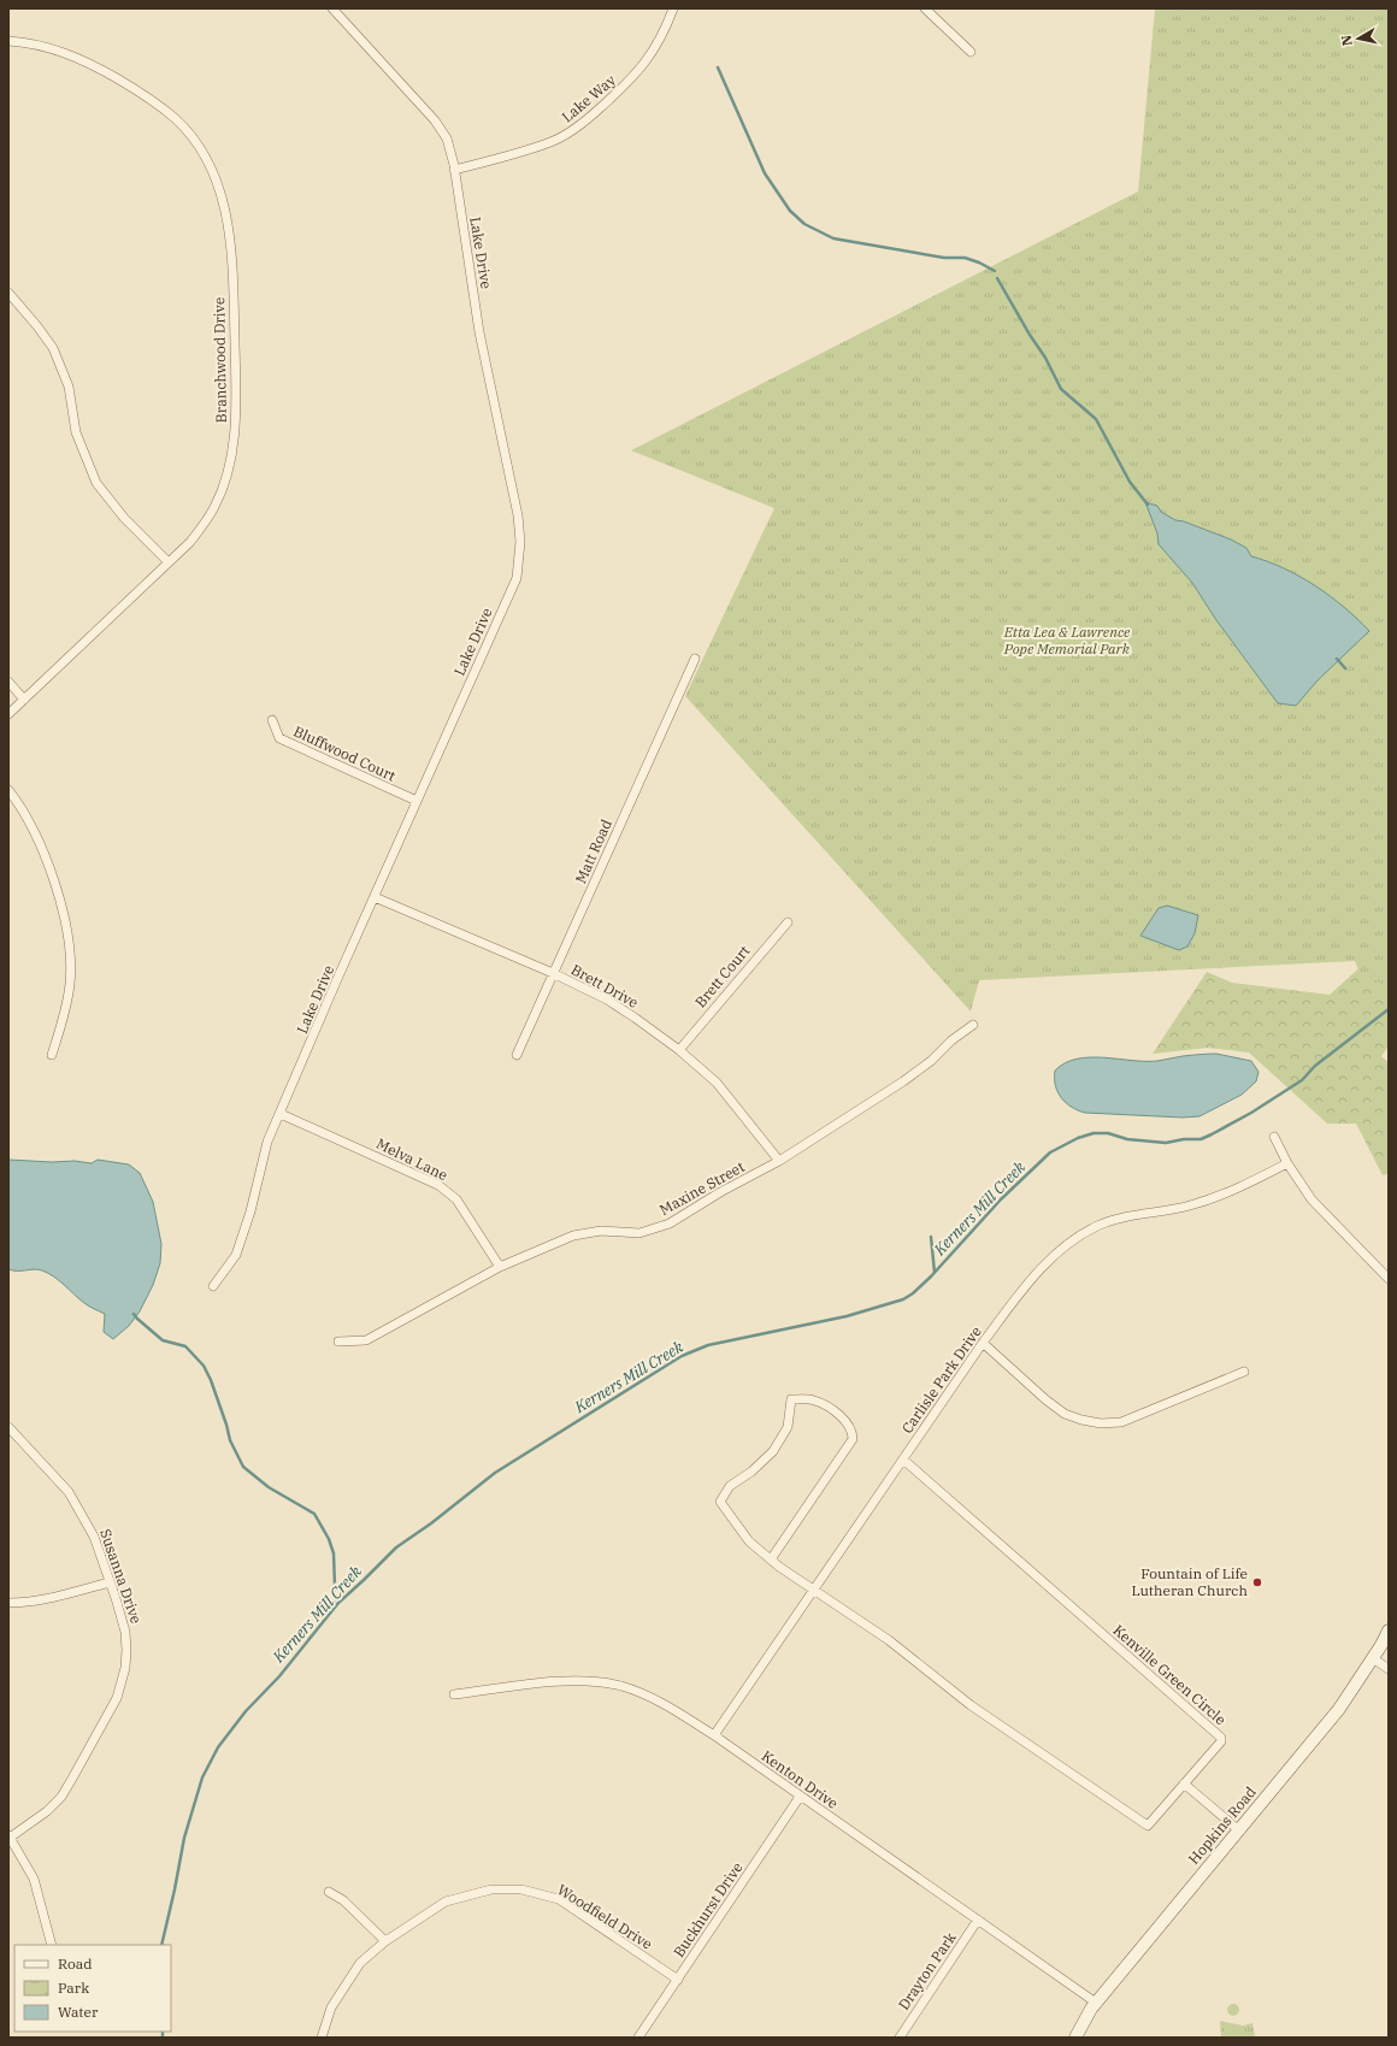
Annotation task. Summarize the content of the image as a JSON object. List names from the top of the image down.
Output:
{
  "streets": {
    "main road": ["Hopkins Road"],
    "street": [
      "Lake Way",
      "Lake Drive",
      "Branchwood Drive",
      "Bluffwood Court",
      "Matt Road",
      "Brett Court",
      "Brett Drive",
      "Melva Lane",
      "Maxine Street",
      "Carlisle Park Drive",
      "Susanna Drive",
      "Kenville Green Circle",
      "Kenton Drive",
      "Buckhurst Drive",
      "Woodfield Drive",
      "Drayton Park"
    ]
  },
  "crossings": [
    ["Lake Way", "Lake Drive"],
    ["Lake Drive", "Bluffwood Court"],
    ["Lake Drive", "Brett Drive"],
    ["Lake Drive", "Melva Lane"],
    ["Matt Road", "Brett Drive"],
    ["Brett Court", "Brett Drive"],
    ["Brett Drive", "Maxine Street"],
    ["Melva Lane", "Maxine Street"],
    ["Carlisle Park Drive", "Kenville Green Circle"],
    ["Carlisle Park Drive", "Kenton Drive"],
    ["Kenton Drive", "Hopkins Road"],
    ["Kenton Drive", "Buckhurst Drive"],
    ["Kenton Drive", "Drayton Park"],
    ["Buckhurst Drive", "Woodfield Drive"]
  ],
  "water": ["Kerners Mill Creek"],
  "parks": ["Etta Lea & Lawrence Pope Memorial Park"],
  "places": ["Fountain of Life Lutheran Church"],
  "legend": ["Road", "Park", "Water"],
  "north": "left"
}
